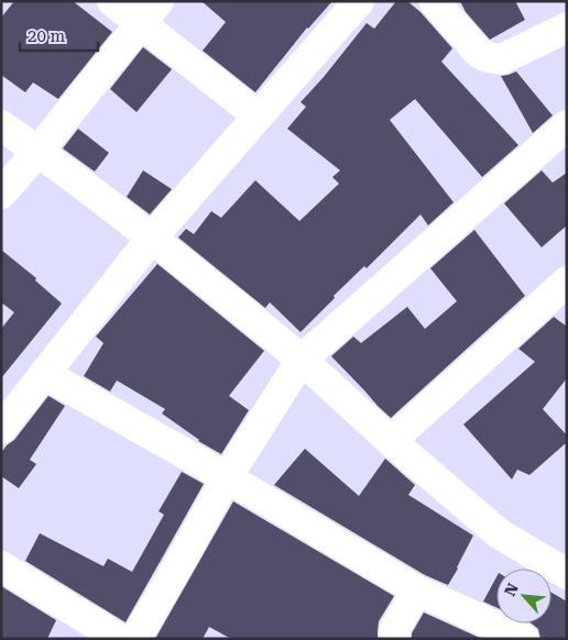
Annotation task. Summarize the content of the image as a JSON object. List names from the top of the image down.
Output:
{
  "scale_bar": "20 m",
  "north": "top left"
}
